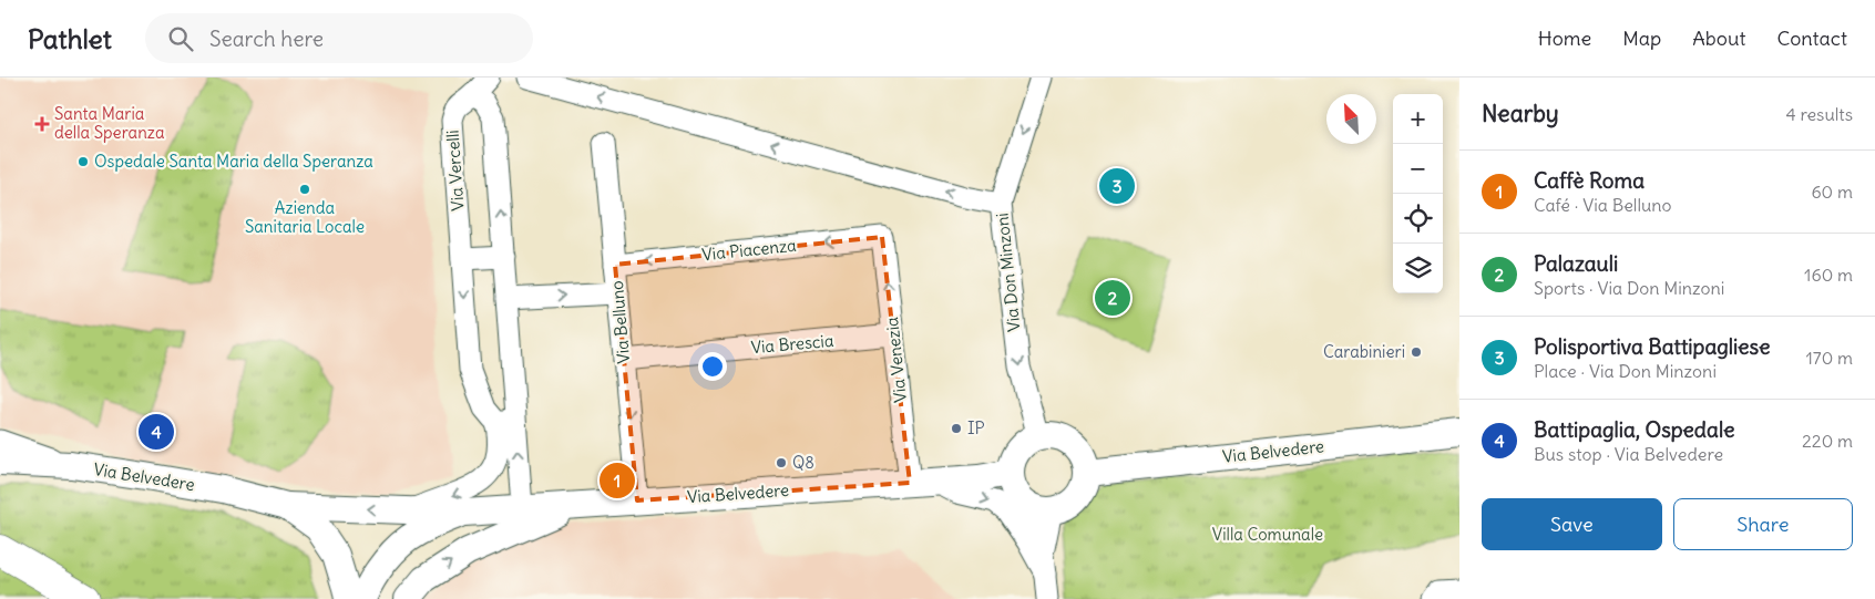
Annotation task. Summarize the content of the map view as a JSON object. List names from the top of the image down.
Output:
{
  "streets": {
    "main road": ["Via Belvedere"],
    "street": [
      "Via Vercelli",
      "Via Piacenza",
      "Via Don Minzoni",
      "Via Belluno",
      "Via Brescia",
      "Via Venezia"
    ]
  },
  "crossings": [
    ["Via Vercelli", "Via Belvedere"],
    ["Via Piacenza", "Via Belluno"],
    ["Via Piacenza", "Via Venezia"],
    ["Via Don Minzoni", "Via Belvedere"],
    ["Via Belluno", "Via Brescia"],
    ["Via Belluno", "Via Belvedere"],
    ["Via Brescia", "Via Venezia"],
    ["Via Venezia", "Via Belvedere"]
  ],
  "one_way": ["Via Don Minzoni", "Via Belluno", "Via Venezia"],
  "parks": ["Villa Comunale"],
  "places": {
    "health": ["Santa Maria della Speranza"],
    "other": [
      "Ospedale Santa Maria della Speranza",
      "Azienda Sanitaria Locale",
      "Carabinieri",
      "IP",
      "Q8"
    ]
  },
  "north": "top left",
  "page": {
    "header": "Pathlet",
    "search": "Search here",
    "nav": [
      "Home",
      "Map",
      "About",
      "Contact"
    ],
    "heading": ["Nearby", "4 results"],
    "map_buttons": ["+", "−"],
    "list": [
      {
        "mark": "1",
        "name": "Caffè Roma",
        "note": "Café · Via Belluno",
        "value": "60 m"
      },
      {
        "mark": "2",
        "name": "Palazauli",
        "note": "Sports · Via Don Minzoni",
        "value": "160 m"
      },
      {
        "mark": "3",
        "name": "Polisportiva Battipagliese",
        "note": "Place · Via Don Minzoni",
        "value": "170 m"
      },
      {
        "mark": "4",
        "name": "Battipaglia, Ospedale",
        "note": "Bus stop · Via Belvedere",
        "value": "220 m"
      }
    ],
    "pins": [
      "3",
      "2",
      "4",
      "1"
    ],
    "buttons": ["Save", "Share"]
  }
}
